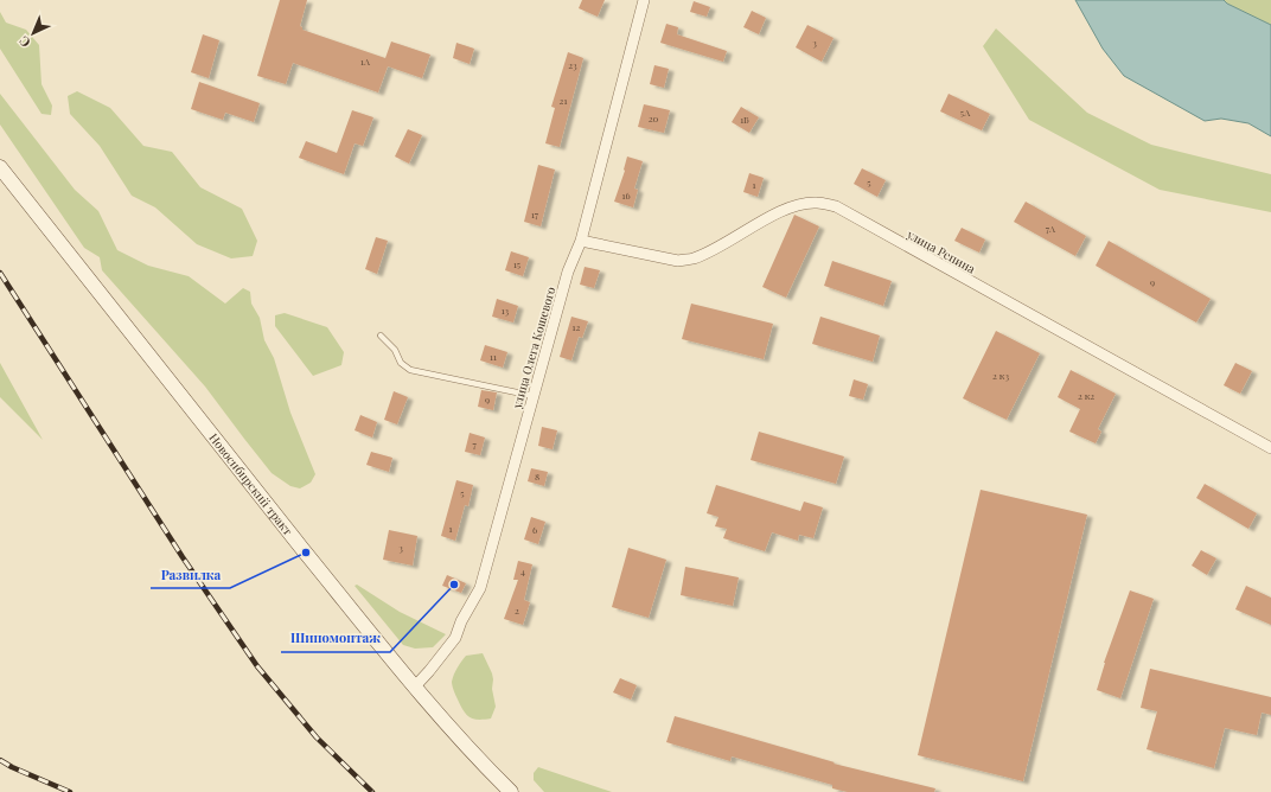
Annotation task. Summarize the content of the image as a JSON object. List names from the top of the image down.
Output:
{
  "streets": {
    "main road": ["Новосибирский тракт"],
    "street": ["улица Репина", "улица Олега Кошевого"]
  },
  "crossings": [
    ["улица Репина", "улица Олега Кошевого"],
    ["улица Олега Кошевого", "Новосибирский тракт"]
  ],
  "places": ["Развилка", "Шиномонтаж"],
  "house_numbers": [
    "3",
    "1А",
    "23",
    "21",
    "5А",
    "20",
    "1Б",
    "5",
    "1",
    "16",
    "17",
    "7А",
    "15",
    "9",
    "13",
    "12",
    "11",
    "2 к3",
    "2 к2",
    "9",
    "7",
    "8",
    "5",
    "1",
    "6",
    "3",
    "4",
    "2"
  ],
  "north": "bottom left"
}
